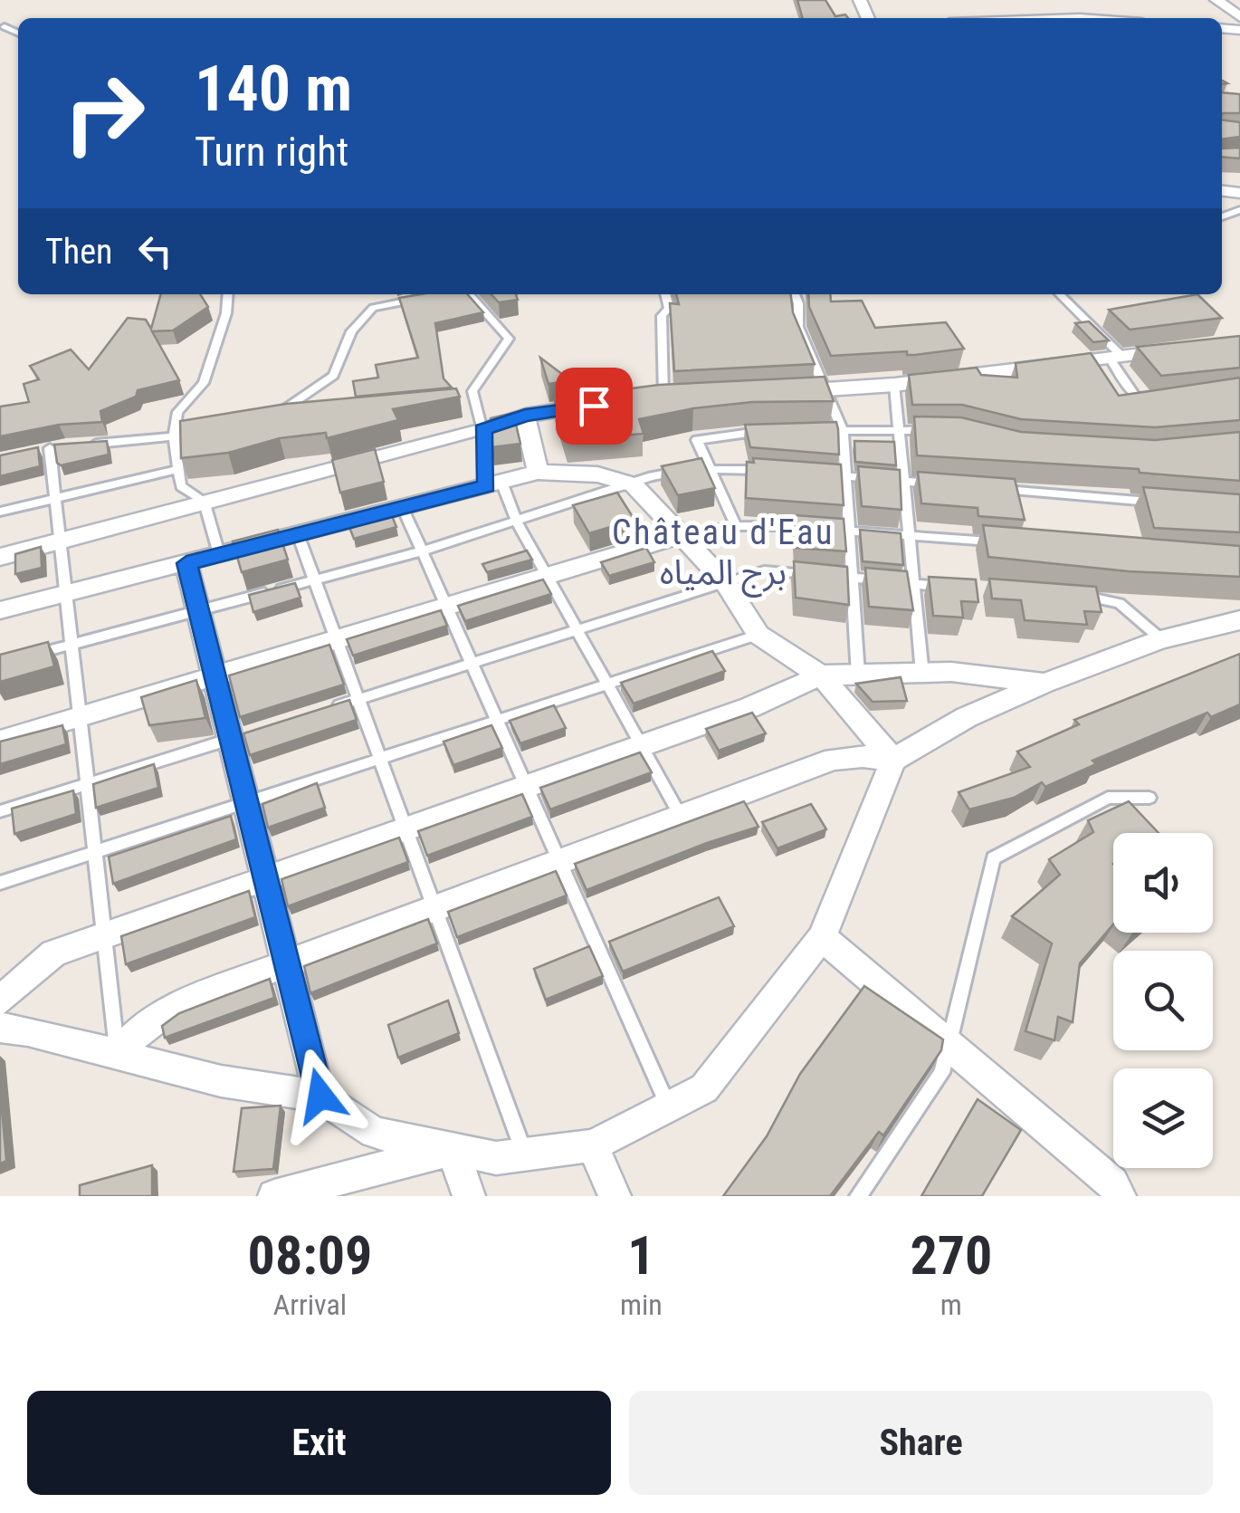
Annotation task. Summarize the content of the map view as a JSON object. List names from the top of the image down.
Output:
{
  "districts": ["Château d'Eau برج المياه"],
  "page": {
    "turn": ["140 m", "Turn right"],
    "then": "Then",
    "eta": [
      "08:09",
      "Arrival",
      "1",
      "min",
      "270",
      "m"
    ],
    "buttons": ["Exit", "Share"]
  }
}
